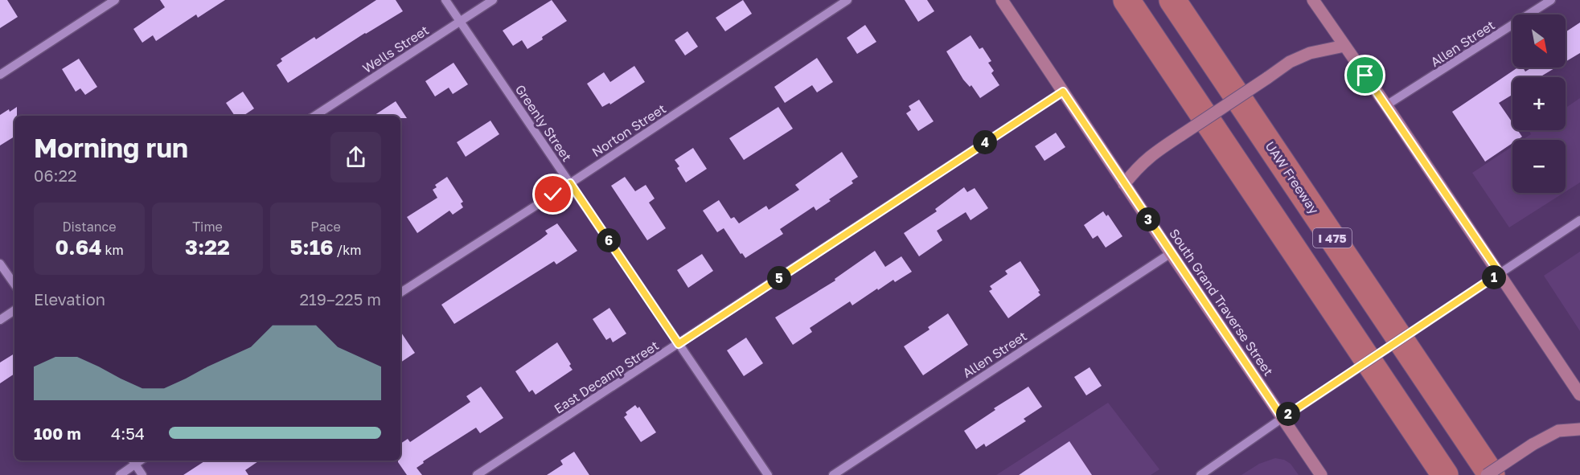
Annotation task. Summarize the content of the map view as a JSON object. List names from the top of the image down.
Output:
{
  "streets": {
    "highway": ["UAW Freeway", "I 475"],
    "main road": ["South Grand Traverse Street"],
    "street": [
      "Allen Street",
      "Wells Street",
      "Greenly Street",
      "Norton Street",
      "East Decamp Street"
    ]
  },
  "crossings": [
    ["Allen Street", "South Grand Traverse Street"],
    ["Wells Street", "Greenly Street"],
    ["Greenly Street", "Norton Street"],
    ["Greenly Street", "East Decamp Street"],
    ["South Grand Traverse Street", "East Decamp Street"]
  ],
  "north": "bottom right",
  "page": {
    "map_buttons": ["+", "−"],
    "heading": ["Morning run", "06:22"],
    "pins": [
      "4",
      "3",
      "6",
      "1",
      "5",
      "2"
    ],
    "stats": [
      ["Distance", "0.64 km"],
      ["Time", "3:22"],
      ["Pace", "5:16 /km"]
    ],
    "chart": ["Elevation", "219–225 m"],
    "list": [
      {
        "name": "100 m",
        "note": "4:54"
      }
    ]
  }
}
